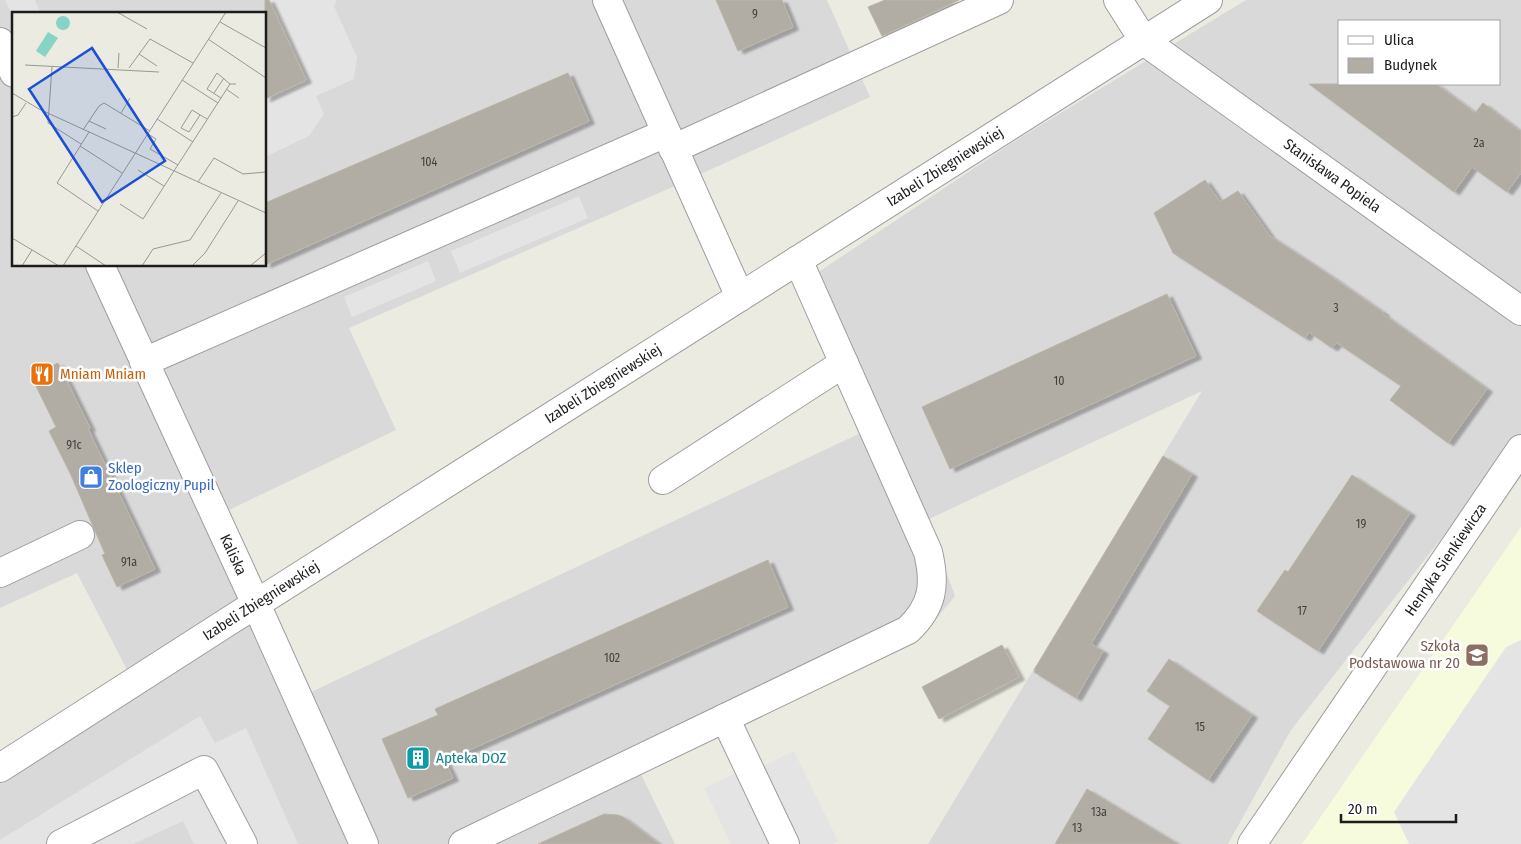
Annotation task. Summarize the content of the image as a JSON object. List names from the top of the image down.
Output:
{
  "streets": {
    "street": [
      "Izabeli Zbiegniewskiej",
      "Stanisława Popiela",
      "Kaliska",
      "Henryka Sienkiewicza"
    ]
  },
  "crossings": [
    ["Izabeli Zbiegniewskiej", "Stanisława Popiela"],
    ["Izabeli Zbiegniewskiej", "Kaliska"]
  ],
  "places": {
    "restaurant": ["Mniam Mniam"],
    "shop": ["Sklep Zoologiczny Pupil"],
    "school or university": ["Szkoła Podstawowa nr 20"],
    "building": ["Apteka DOZ"]
  },
  "house_numbers": [
    "9",
    "2a",
    "104",
    "3",
    "10",
    "91c",
    "19",
    "91a",
    "17",
    "102",
    "15",
    "13a",
    "13"
  ],
  "legend": ["Ulica", "Budynek"],
  "scale_bar": "20 m"
}
